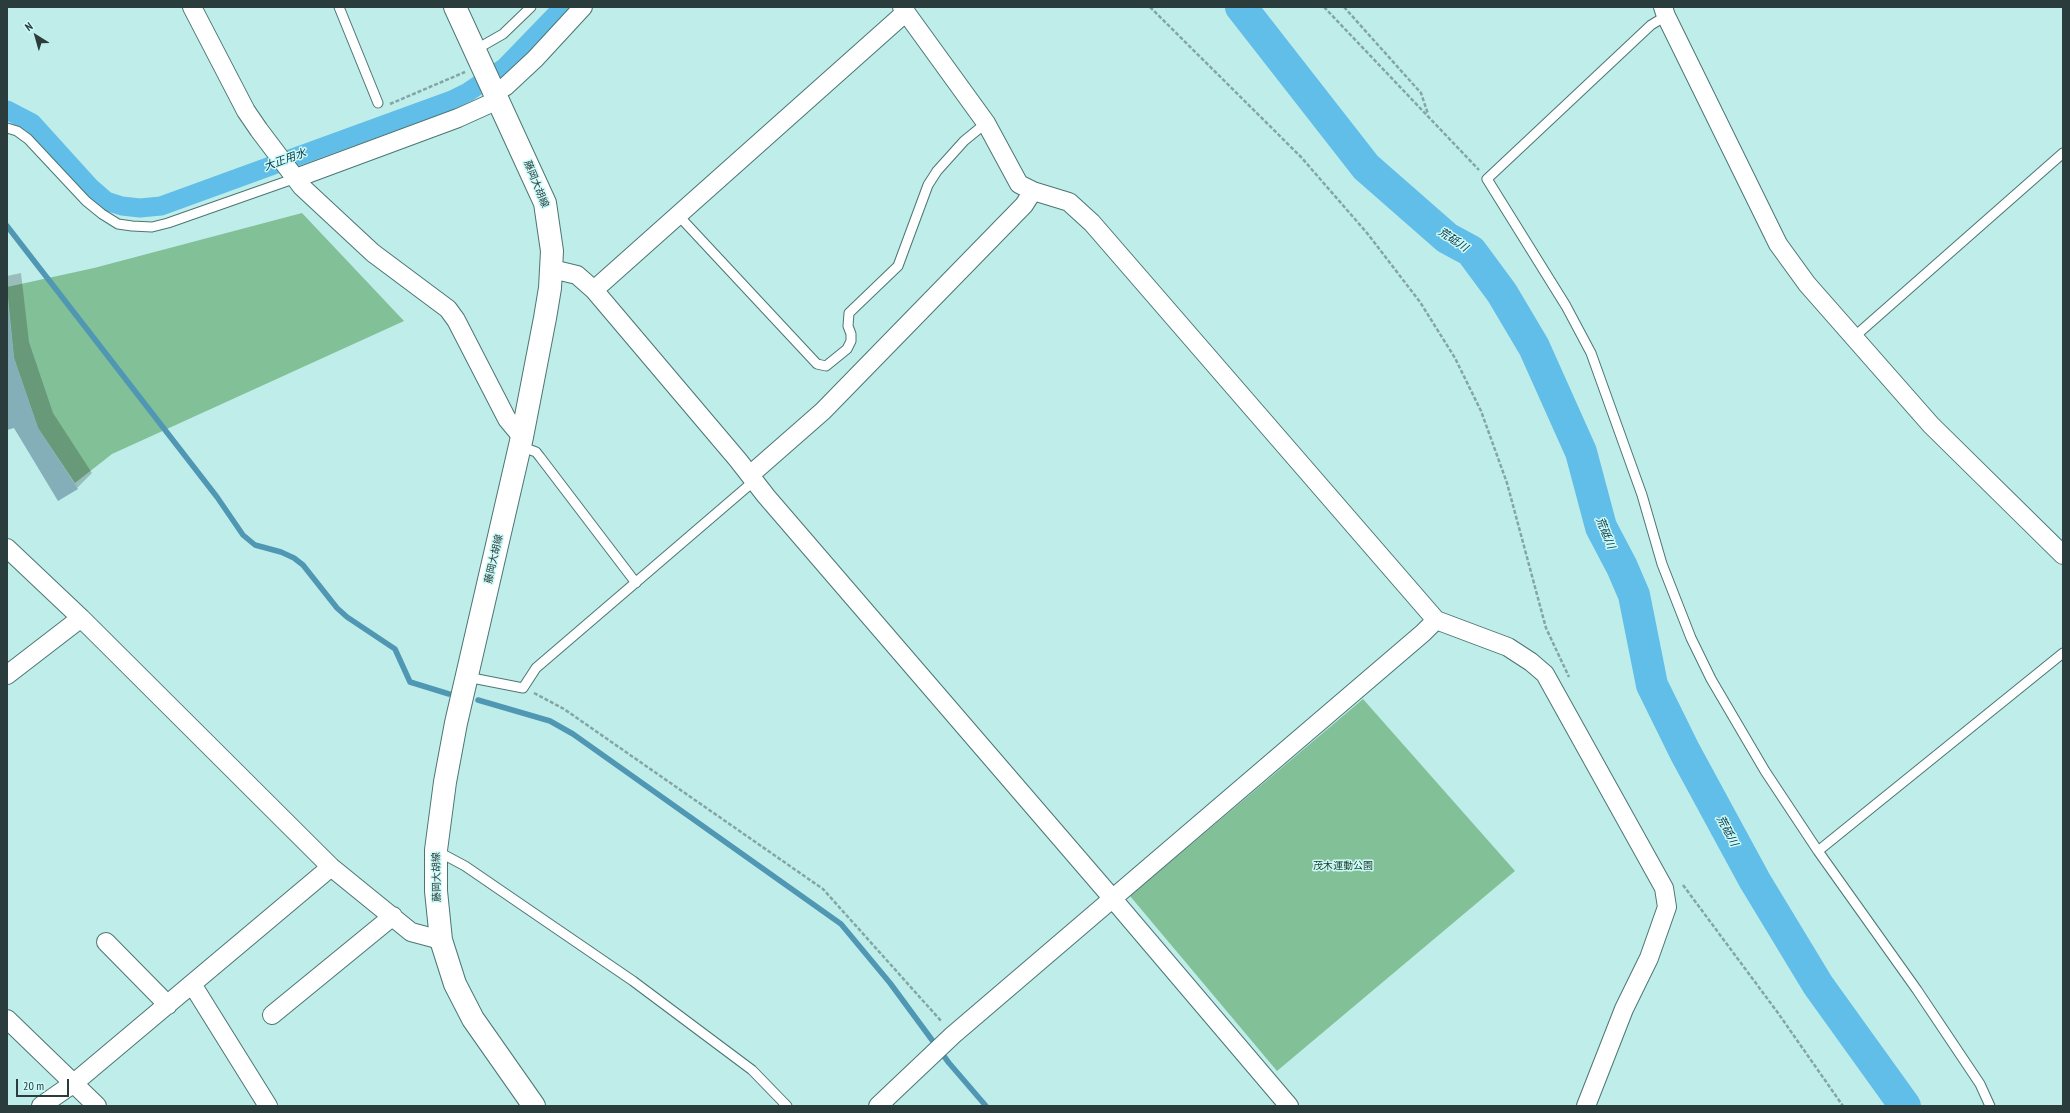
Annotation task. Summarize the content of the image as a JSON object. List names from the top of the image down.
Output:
{
  "streets": {
    "main road": ["藤岡大胡線"]
  },
  "water": ["大正用水", "荒砥川"],
  "parks": ["茂木運動公園"],
  "scale_bar": "20 m",
  "north": "top left"
}
